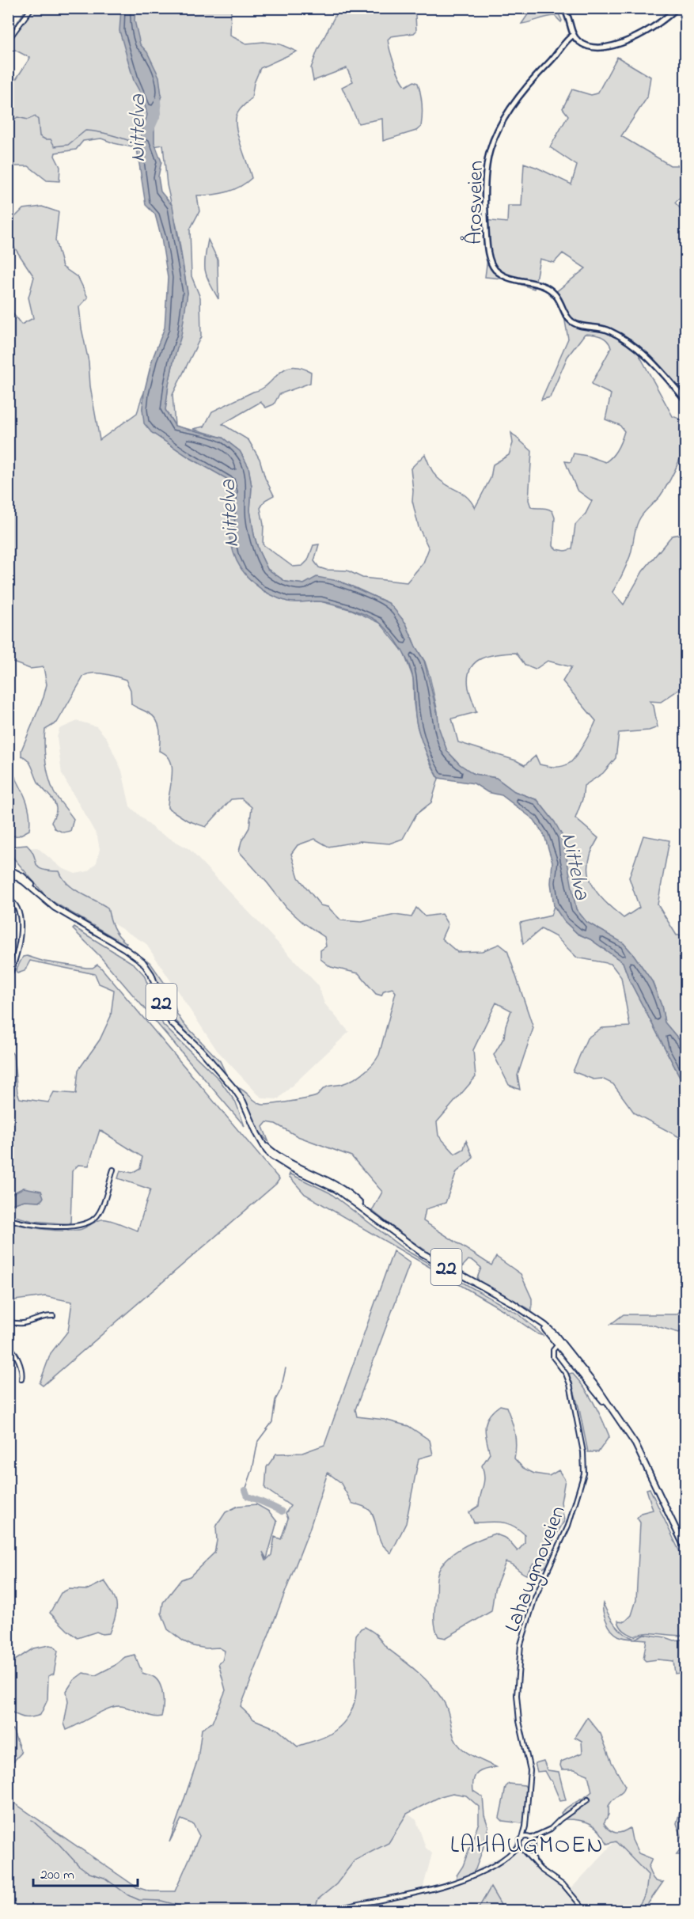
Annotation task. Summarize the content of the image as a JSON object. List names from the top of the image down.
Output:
{
  "streets": {
    "main road": ["Årosveien", "22"],
    "street": ["Lahaugmoveien"]
  },
  "crossings": [
    ["22", "Lahaugmoveien"]
  ],
  "districts": ["LAHAUGMOEN"],
  "water": ["Nittelva"],
  "scale_bar": "200 m"
}
